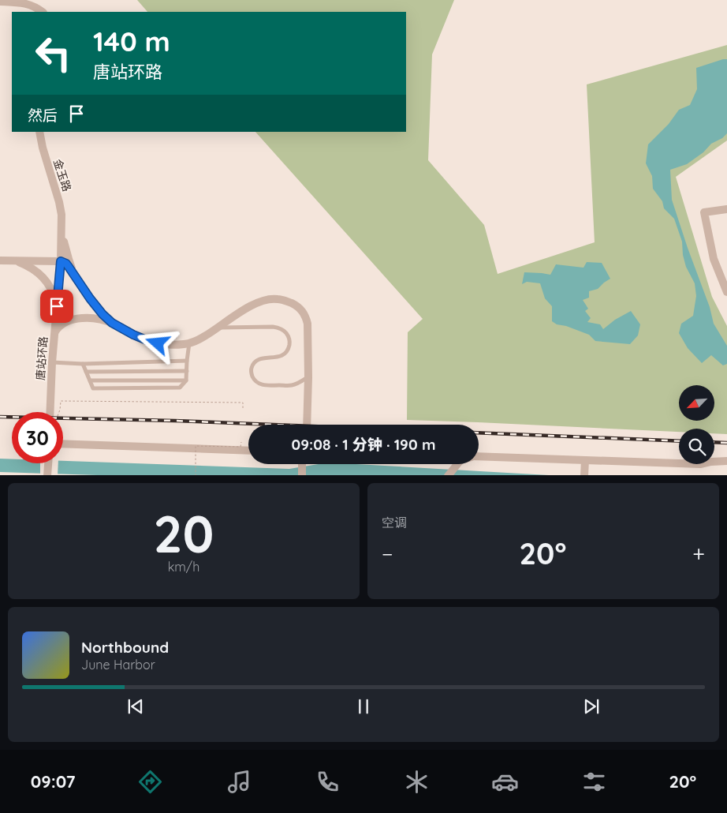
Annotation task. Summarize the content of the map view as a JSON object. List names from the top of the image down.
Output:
{
  "streets": {
    "street": ["金玉路", "唐站环路"]
  },
  "crossings": [
    ["金玉路", "唐站环路"]
  ],
  "north": "bottom left",
  "page": {
    "turn": ["140 m", "唐站环路"],
    "then": "然后",
    "limit": "30",
    "trip": "09:08 · 1 分钟 · 190 m",
    "tile": [
      ["20", "km/h"],
      "空调"
    ],
    "heat": ["−", "20°", "+"],
    "song": ["Northbound", "June Harbor"],
    "tabs": ["09:07", "20°"]
  }
}
